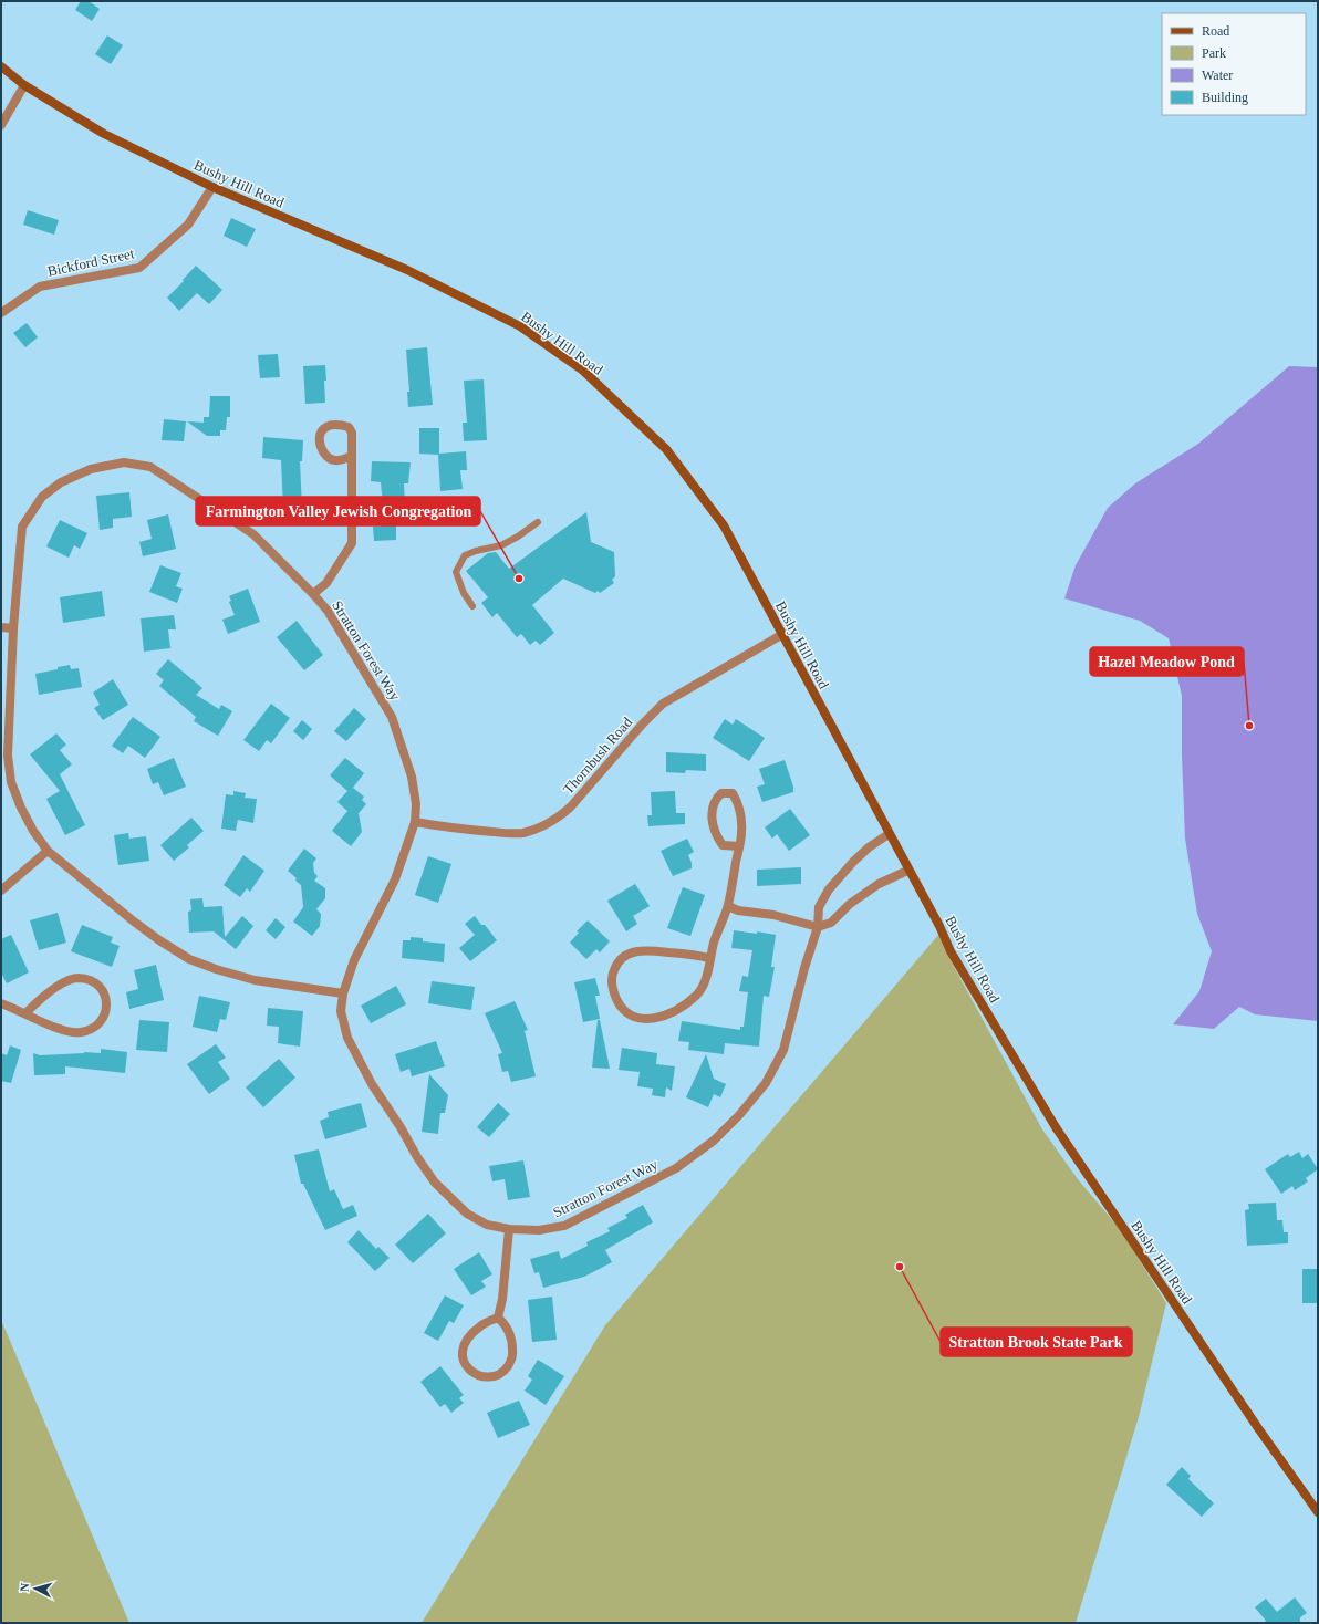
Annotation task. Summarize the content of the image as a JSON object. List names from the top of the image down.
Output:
{
  "streets": {
    "main road": ["Bushy Hill Road"],
    "street": ["Bickford Street", "Stratton Forest Way", "Thornbush Road"]
  },
  "crossings": [
    ["Bushy Hill Road", "Bickford Street"],
    ["Bushy Hill Road", "Stratton Forest Way"],
    ["Bushy Hill Road", "Thornbush Road"],
    ["Stratton Forest Way", "Thornbush Road"]
  ],
  "places": ["Farmington Valley Jewish Congregation", "Hazel Meadow Pond", "Stratton Brook State Park"],
  "legend": [
    "Road",
    "Park",
    "Water",
    "Building"
  ],
  "north": "left"
}
